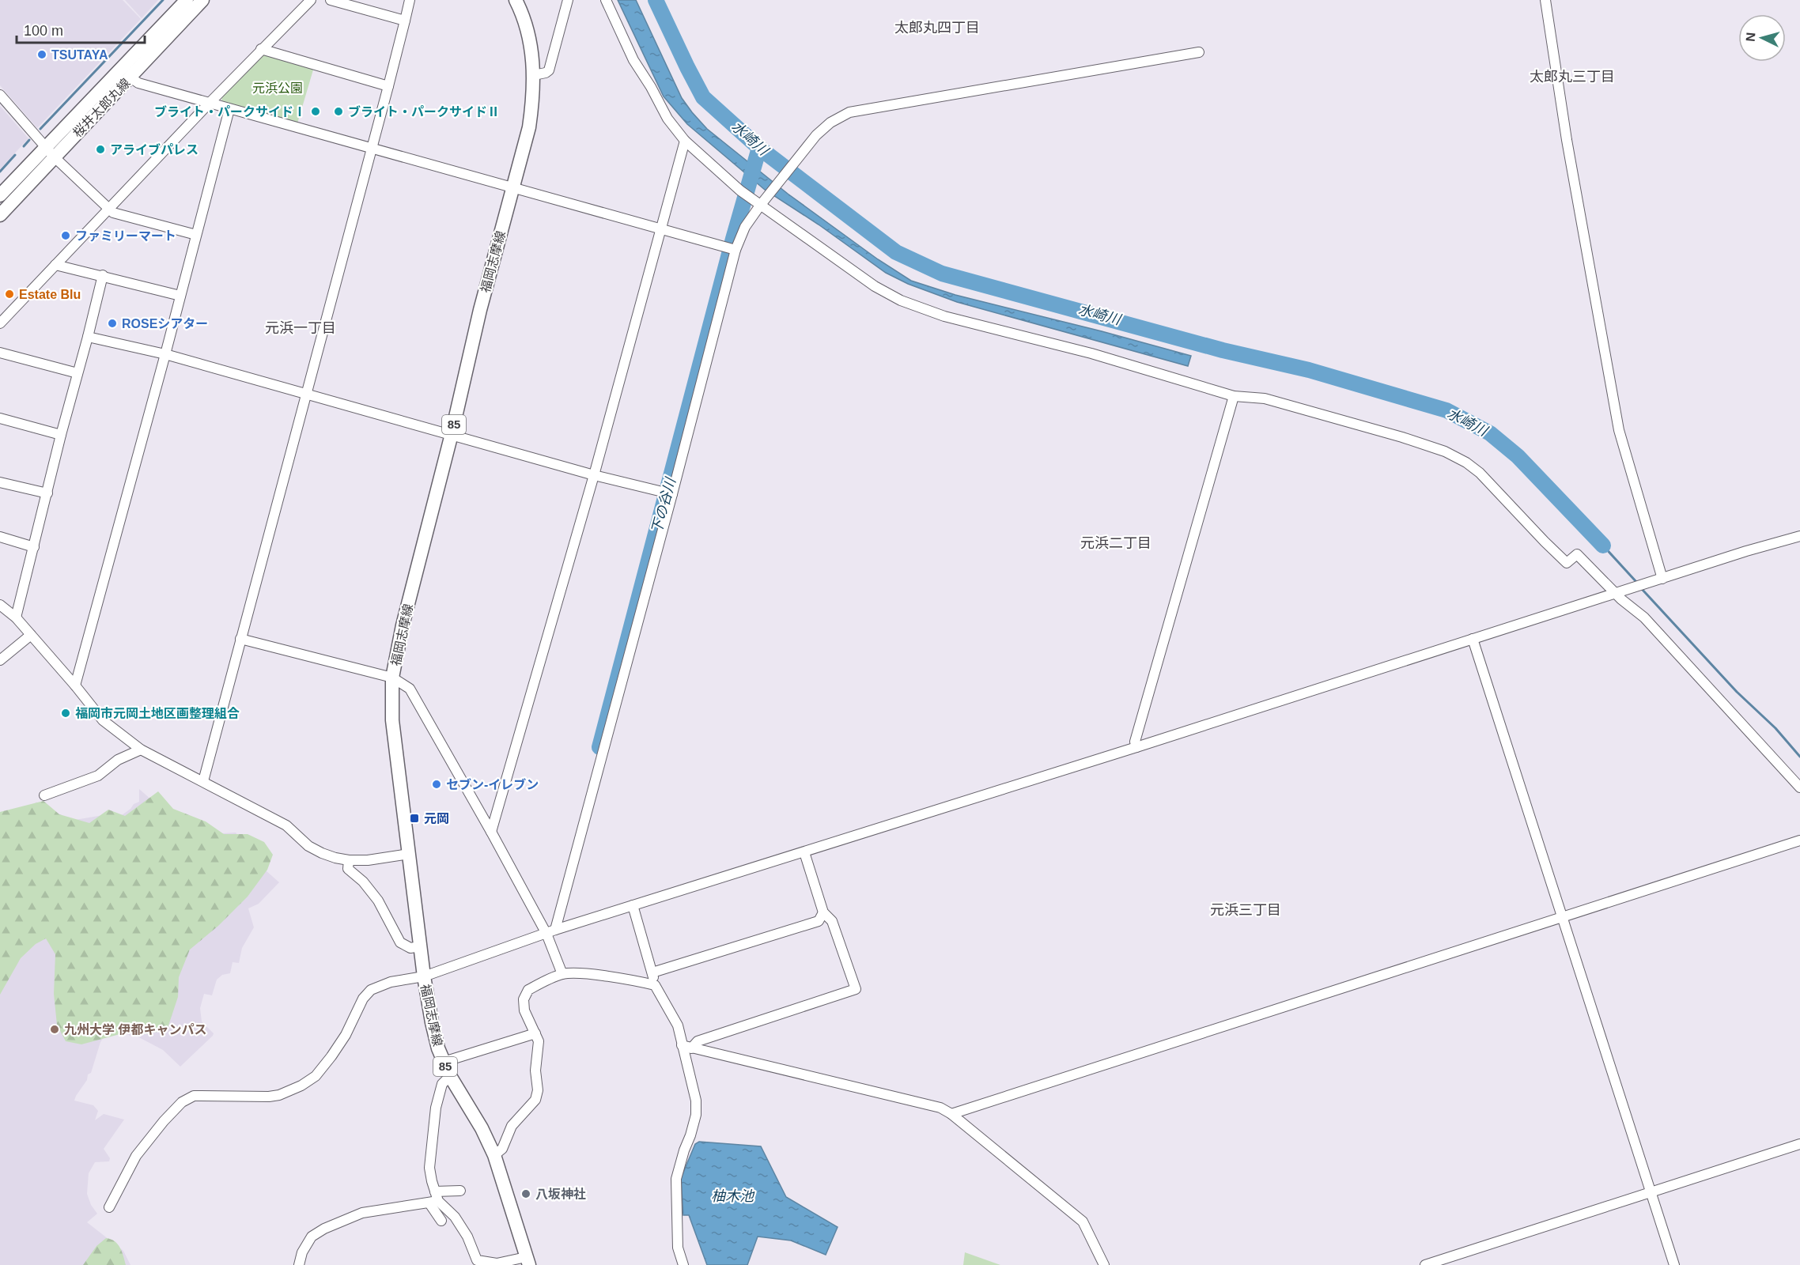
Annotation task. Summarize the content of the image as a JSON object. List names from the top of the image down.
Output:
{
  "streets": {
    "main road": ["桜井太郎丸線", "福岡志摩線", "85"]
  },
  "districts": [
    "太郎丸四丁目",
    "太郎丸三丁目",
    "元浜一丁目",
    "元浜二丁目",
    "元浜三丁目"
  ],
  "water": ["水崎川", "下の谷川", "柚木池"],
  "parks": ["元浜公園"],
  "places": {
    "other": [
      "TSUTAYA",
      "ブライト・パークサイドⅠ",
      "ブライト・パークサイドⅡ",
      "アライブパレス",
      "ファミリーマート",
      "Estate Blu",
      "ROSEシアター",
      "福岡市元岡土地区画整理組合",
      "セブン-イレブン",
      "九州大学 伊都キャンパス",
      "八坂神社"
    ],
    "transit": ["元岡"]
  },
  "scale_bar": "100 m",
  "north": "left"
}
